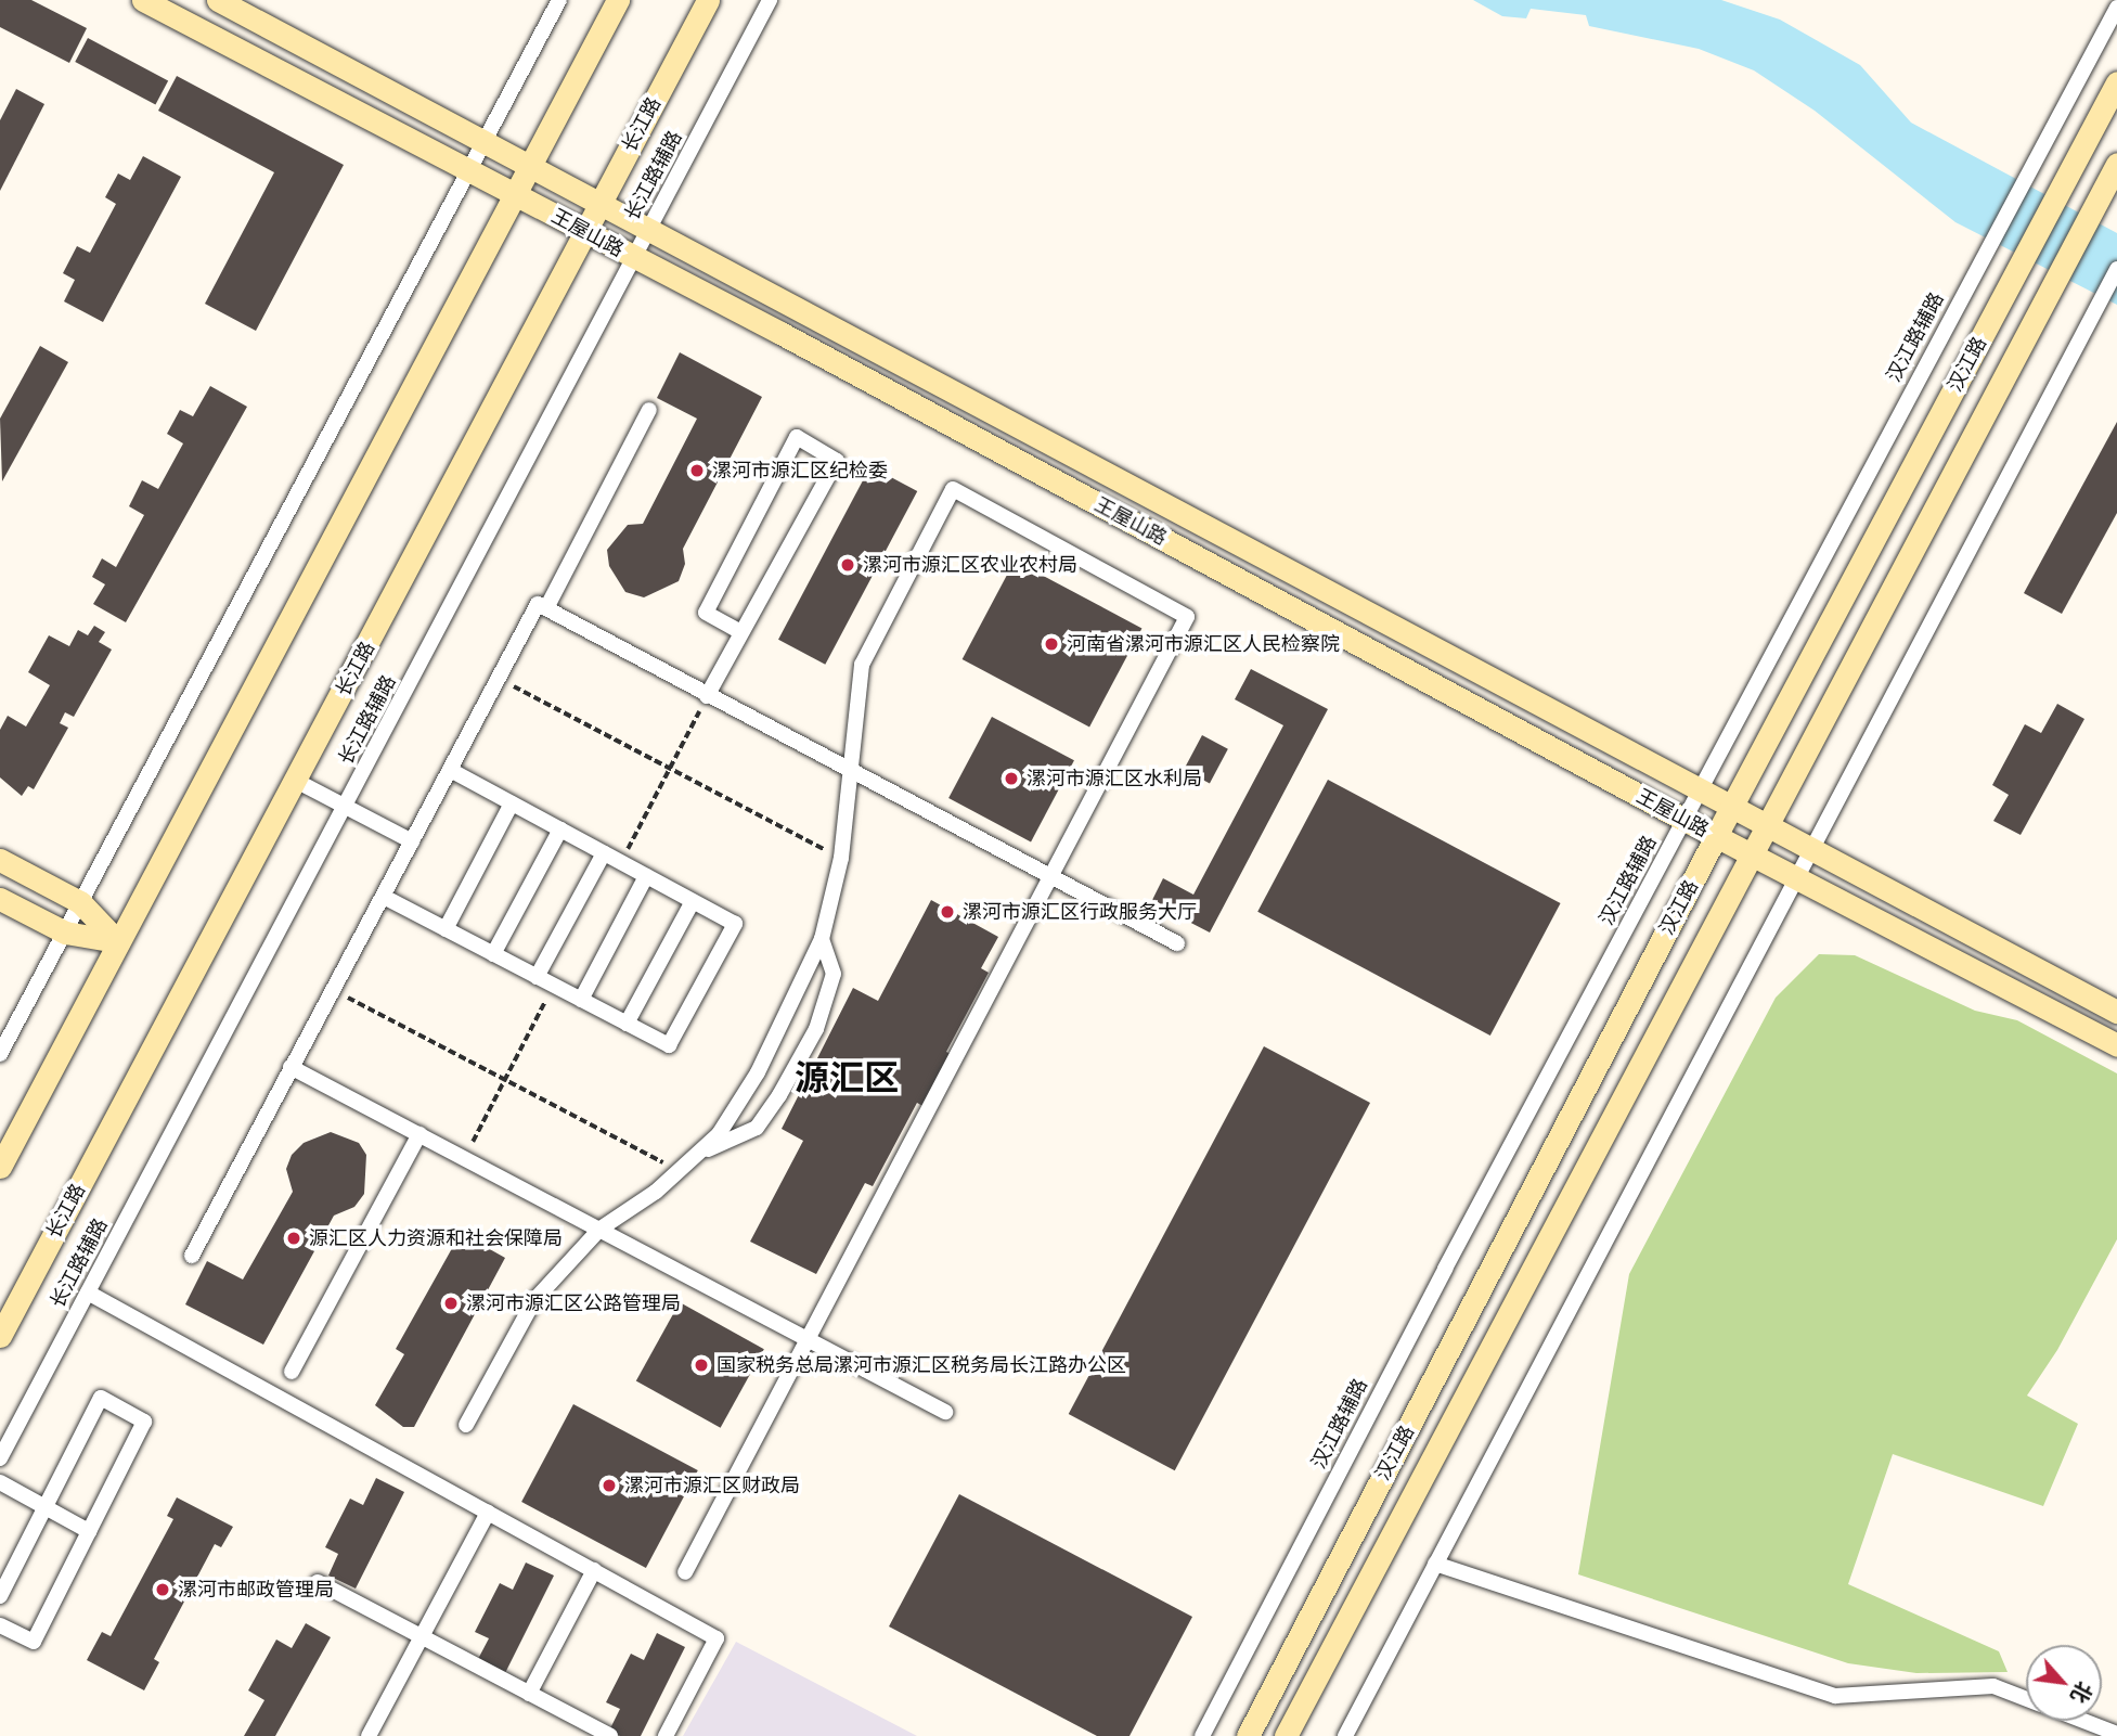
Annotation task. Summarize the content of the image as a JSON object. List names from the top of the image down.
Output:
{
  "streets": {
    "street": [
      "长江路",
      "长江路辅路",
      "王屋山路",
      "汉江路辅路",
      "汉江路"
    ]
  },
  "crossings": [
    ["长江路", "王屋山路"],
    ["长江路辅路", "王屋山路"],
    ["王屋山路", "汉江路辅路"],
    ["王屋山路", "汉江路"]
  ],
  "districts": ["源汇区"],
  "places": [
    "漯河市源汇区纪检委",
    "漯河市源汇区农业农村局",
    "河南省漯河市源汇区人民检察院",
    "漯河市源汇区水利局",
    "漯河市源汇区行政服务大厅",
    "源汇区人力资源和社会保障局",
    "漯河市源汇区公路管理局",
    "国家税务总局漯河市源汇区税务局长江路办公区",
    "漯河市源汇区财政局",
    "漯河市邮政管理局"
  ],
  "north": "bottom right"
}
